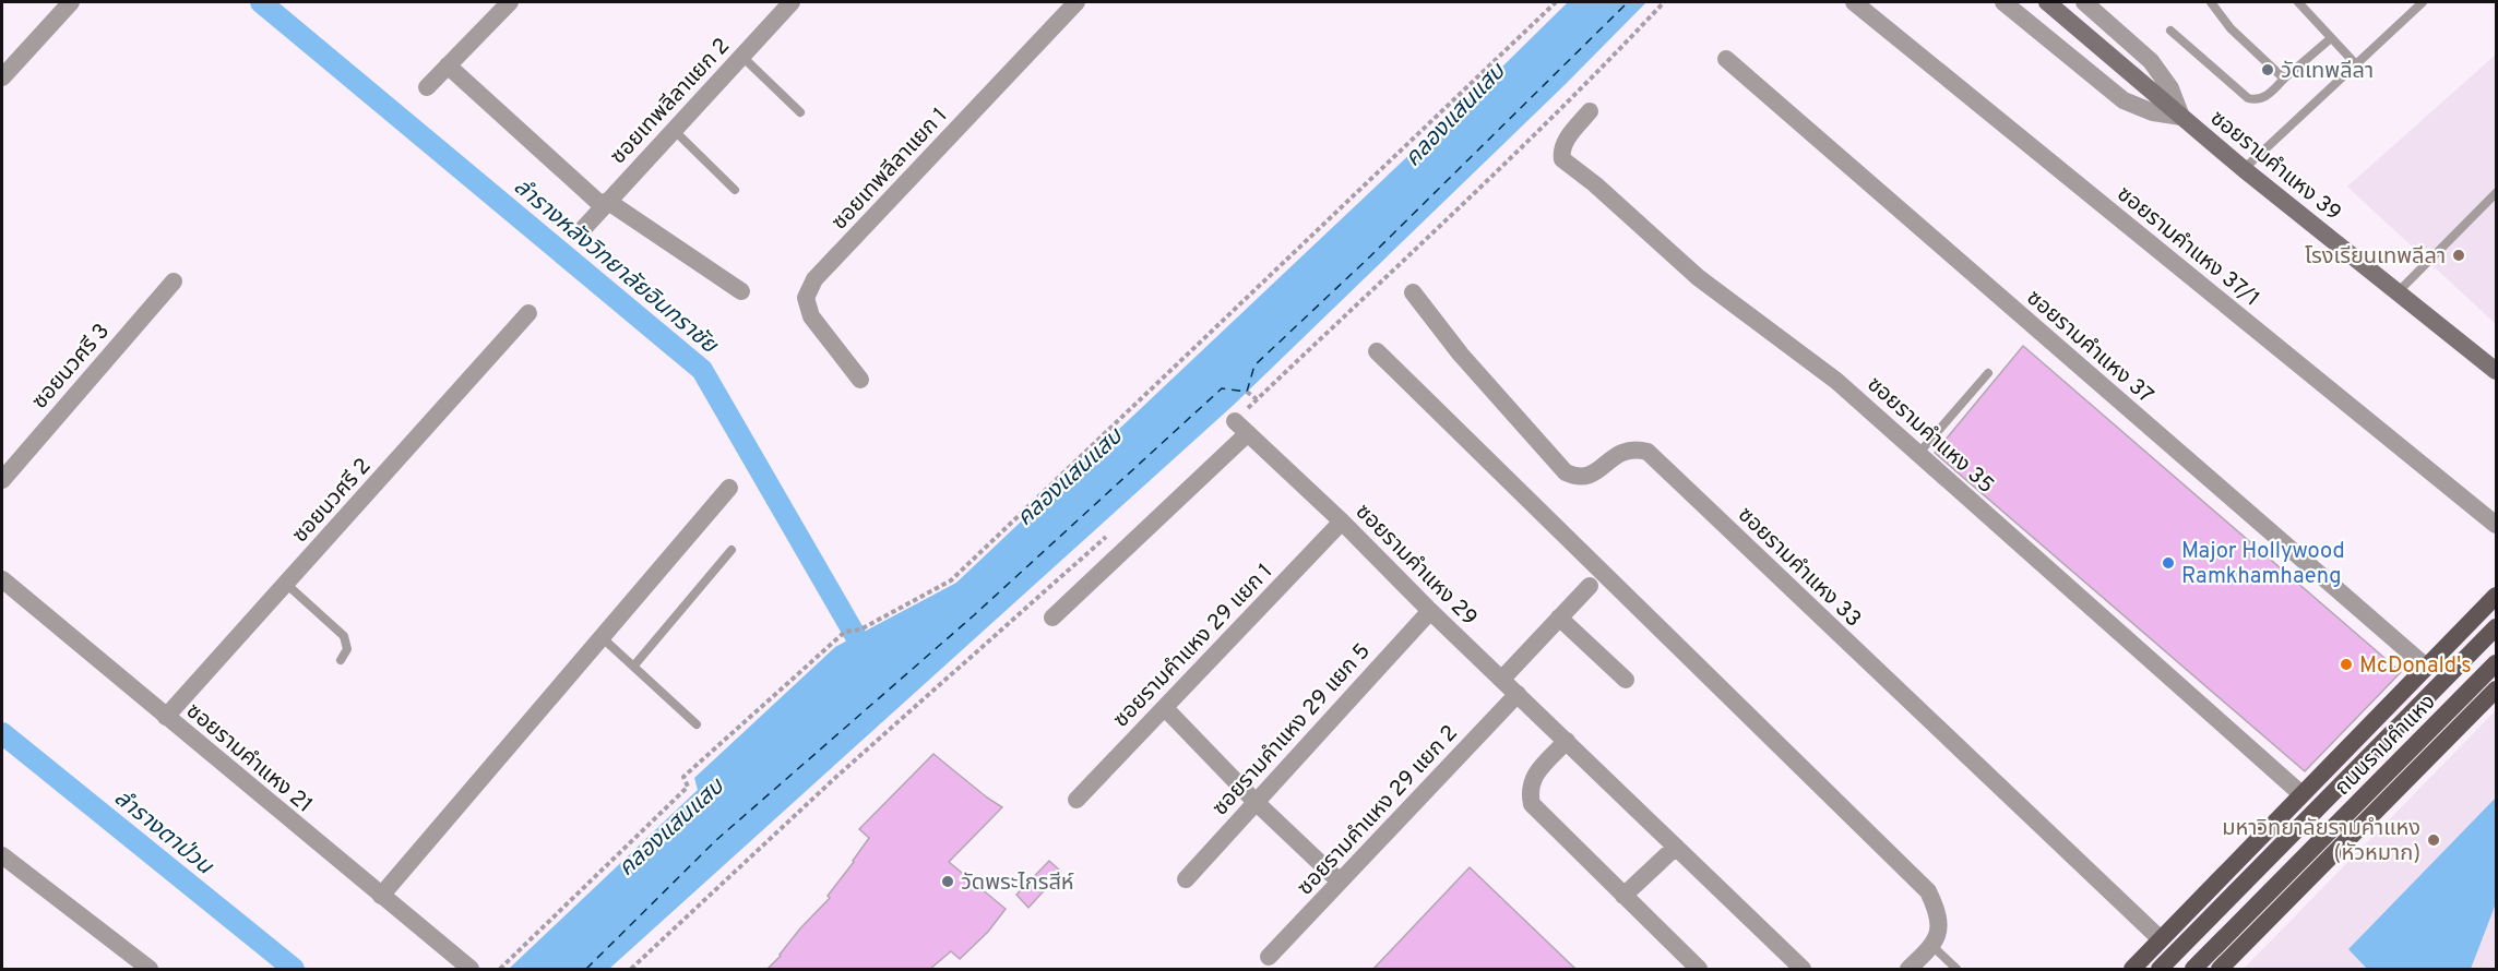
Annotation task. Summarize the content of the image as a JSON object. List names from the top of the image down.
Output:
{
  "streets": {
    "main road": ["ซอยรามคำแหง 39", "ถนนรามคำแหง"],
    "street": [
      "ซอยเทพลีลาแยก 2",
      "ซอยเทพลีลาแยก 1",
      "ซอยรามคำแหง 37/1",
      "ซอยรามคำแหง 37",
      "ซอยนวศรี 3",
      "ซอยรามคำแหง 35",
      "ซอยนวศรี 2",
      "ซอยรามคำแหง 29",
      "ซอยรามคำแหง 33",
      "ซอยรามคำแหง 29 แยก 1",
      "ซอยรามคำแหง 29 แยก 5",
      "ซอยรามคำแหง 21",
      "ซอยรามคำแหง 29 แยก 2"
    ]
  },
  "crossings": [
    ["ซอยรามคำแหง 37", "ถนนรามคำแหง"],
    ["ซอยรามคำแหง 35", "ถนนรามคำแหง"],
    ["ซอยนวศรี 2", "ซอยรามคำแหง 21"],
    ["ซอยรามคำแหง 29", "ซอยรามคำแหง 29 แยก 1"],
    ["ซอยรามคำแหง 29", "ซอยรามคำแหง 29 แยก 5"],
    ["ซอยรามคำแหง 29", "ซอยรามคำแหง 29 แยก 2"],
    ["ซอยรามคำแหง 33", "ถนนรามคำแหง"]
  ],
  "water": ["คลองแสนแสบ", "ลำรางหลังวิทยาลัยอินทราชัย", "ลำรางตาป่วน"],
  "places": [
    "วัดเทพลีลา",
    "โรงเรียนเทพลีลา",
    "Major Hollywood Ramkhamhaeng",
    "McDonald's",
    "มหาวิทยาลัยรามคำแหง (หัวหมาก)",
    "วัดพระไกรสีห์"
  ]
}
